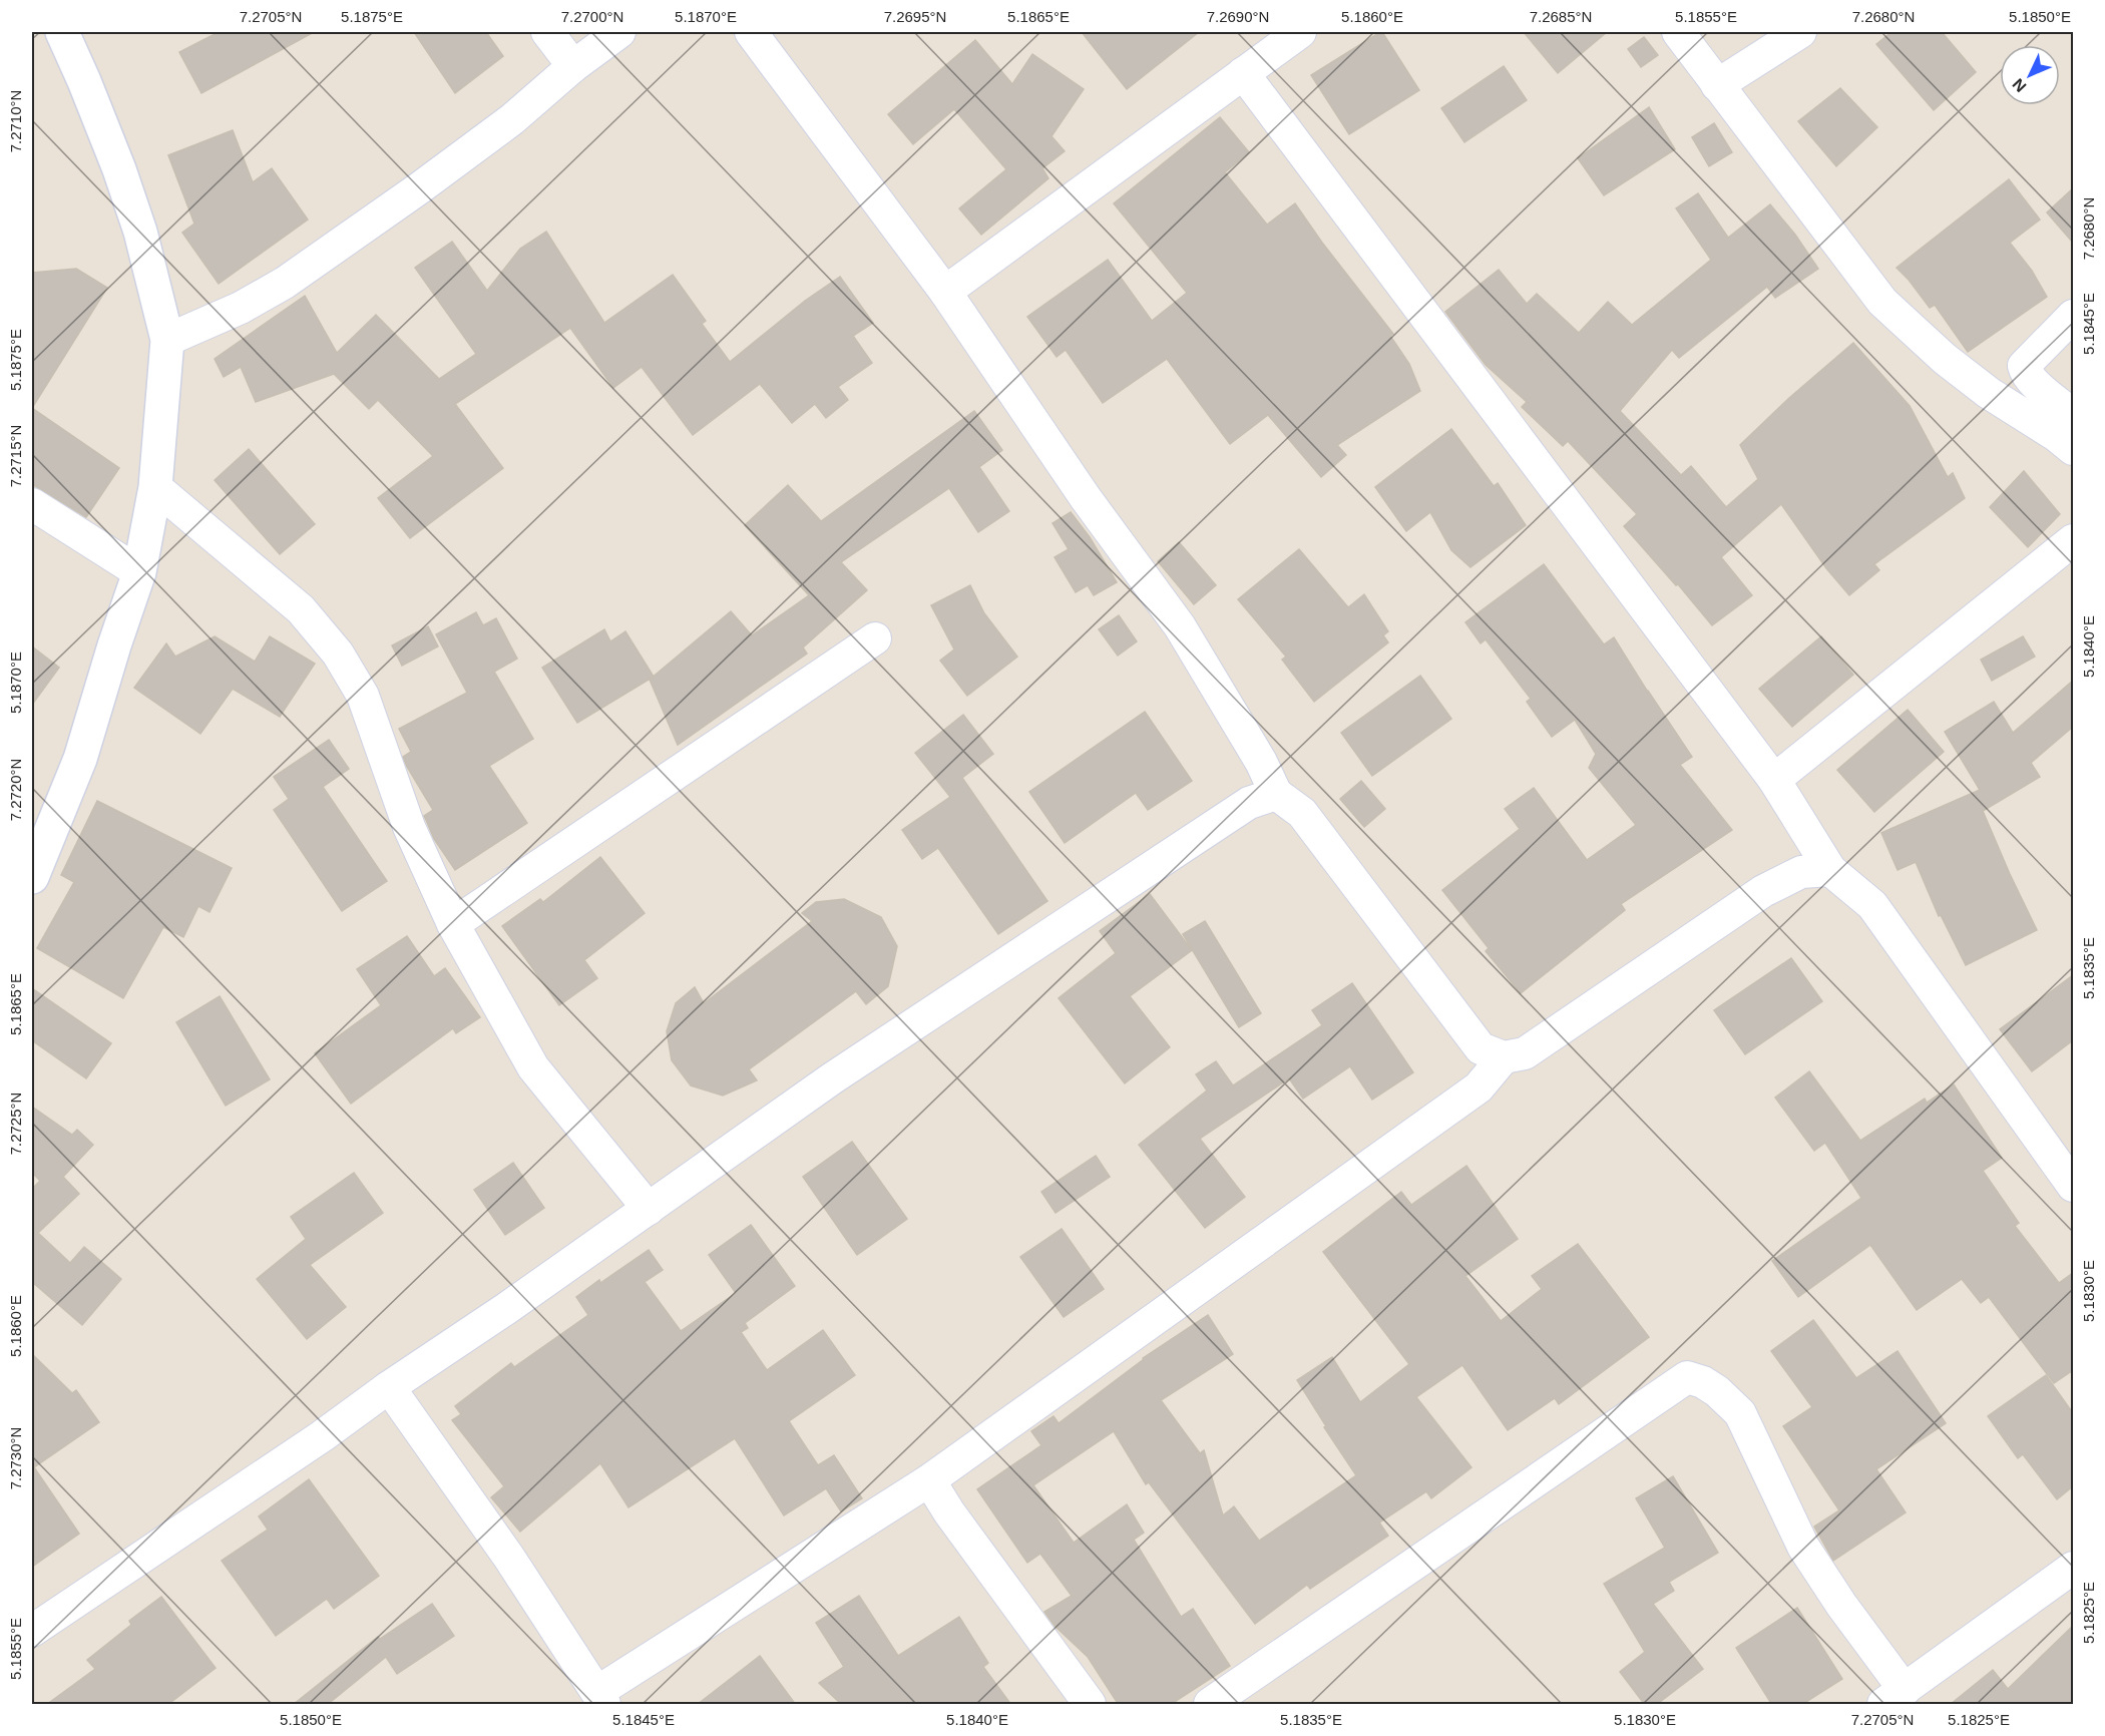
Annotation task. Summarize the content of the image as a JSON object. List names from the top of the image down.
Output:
{
  "north": "bottom left",
  "coordinates": [
    "7.2705°N",
    "5.1875°E",
    "7.2700°N",
    "5.1870°E",
    "7.2695°N",
    "5.1865°E",
    "7.2690°N",
    "5.1860°E",
    "7.2685°N",
    "5.1855°E",
    "7.2680°N",
    "5.1850°E",
    "7.2710°N",
    "5.1845°E",
    "7.2715°N",
    "5.1840°E",
    "7.2720°N",
    "5.1835°E",
    "7.2725°N",
    "5.1830°E",
    "7.2730°N",
    "5.1825°E"
  ]
}
